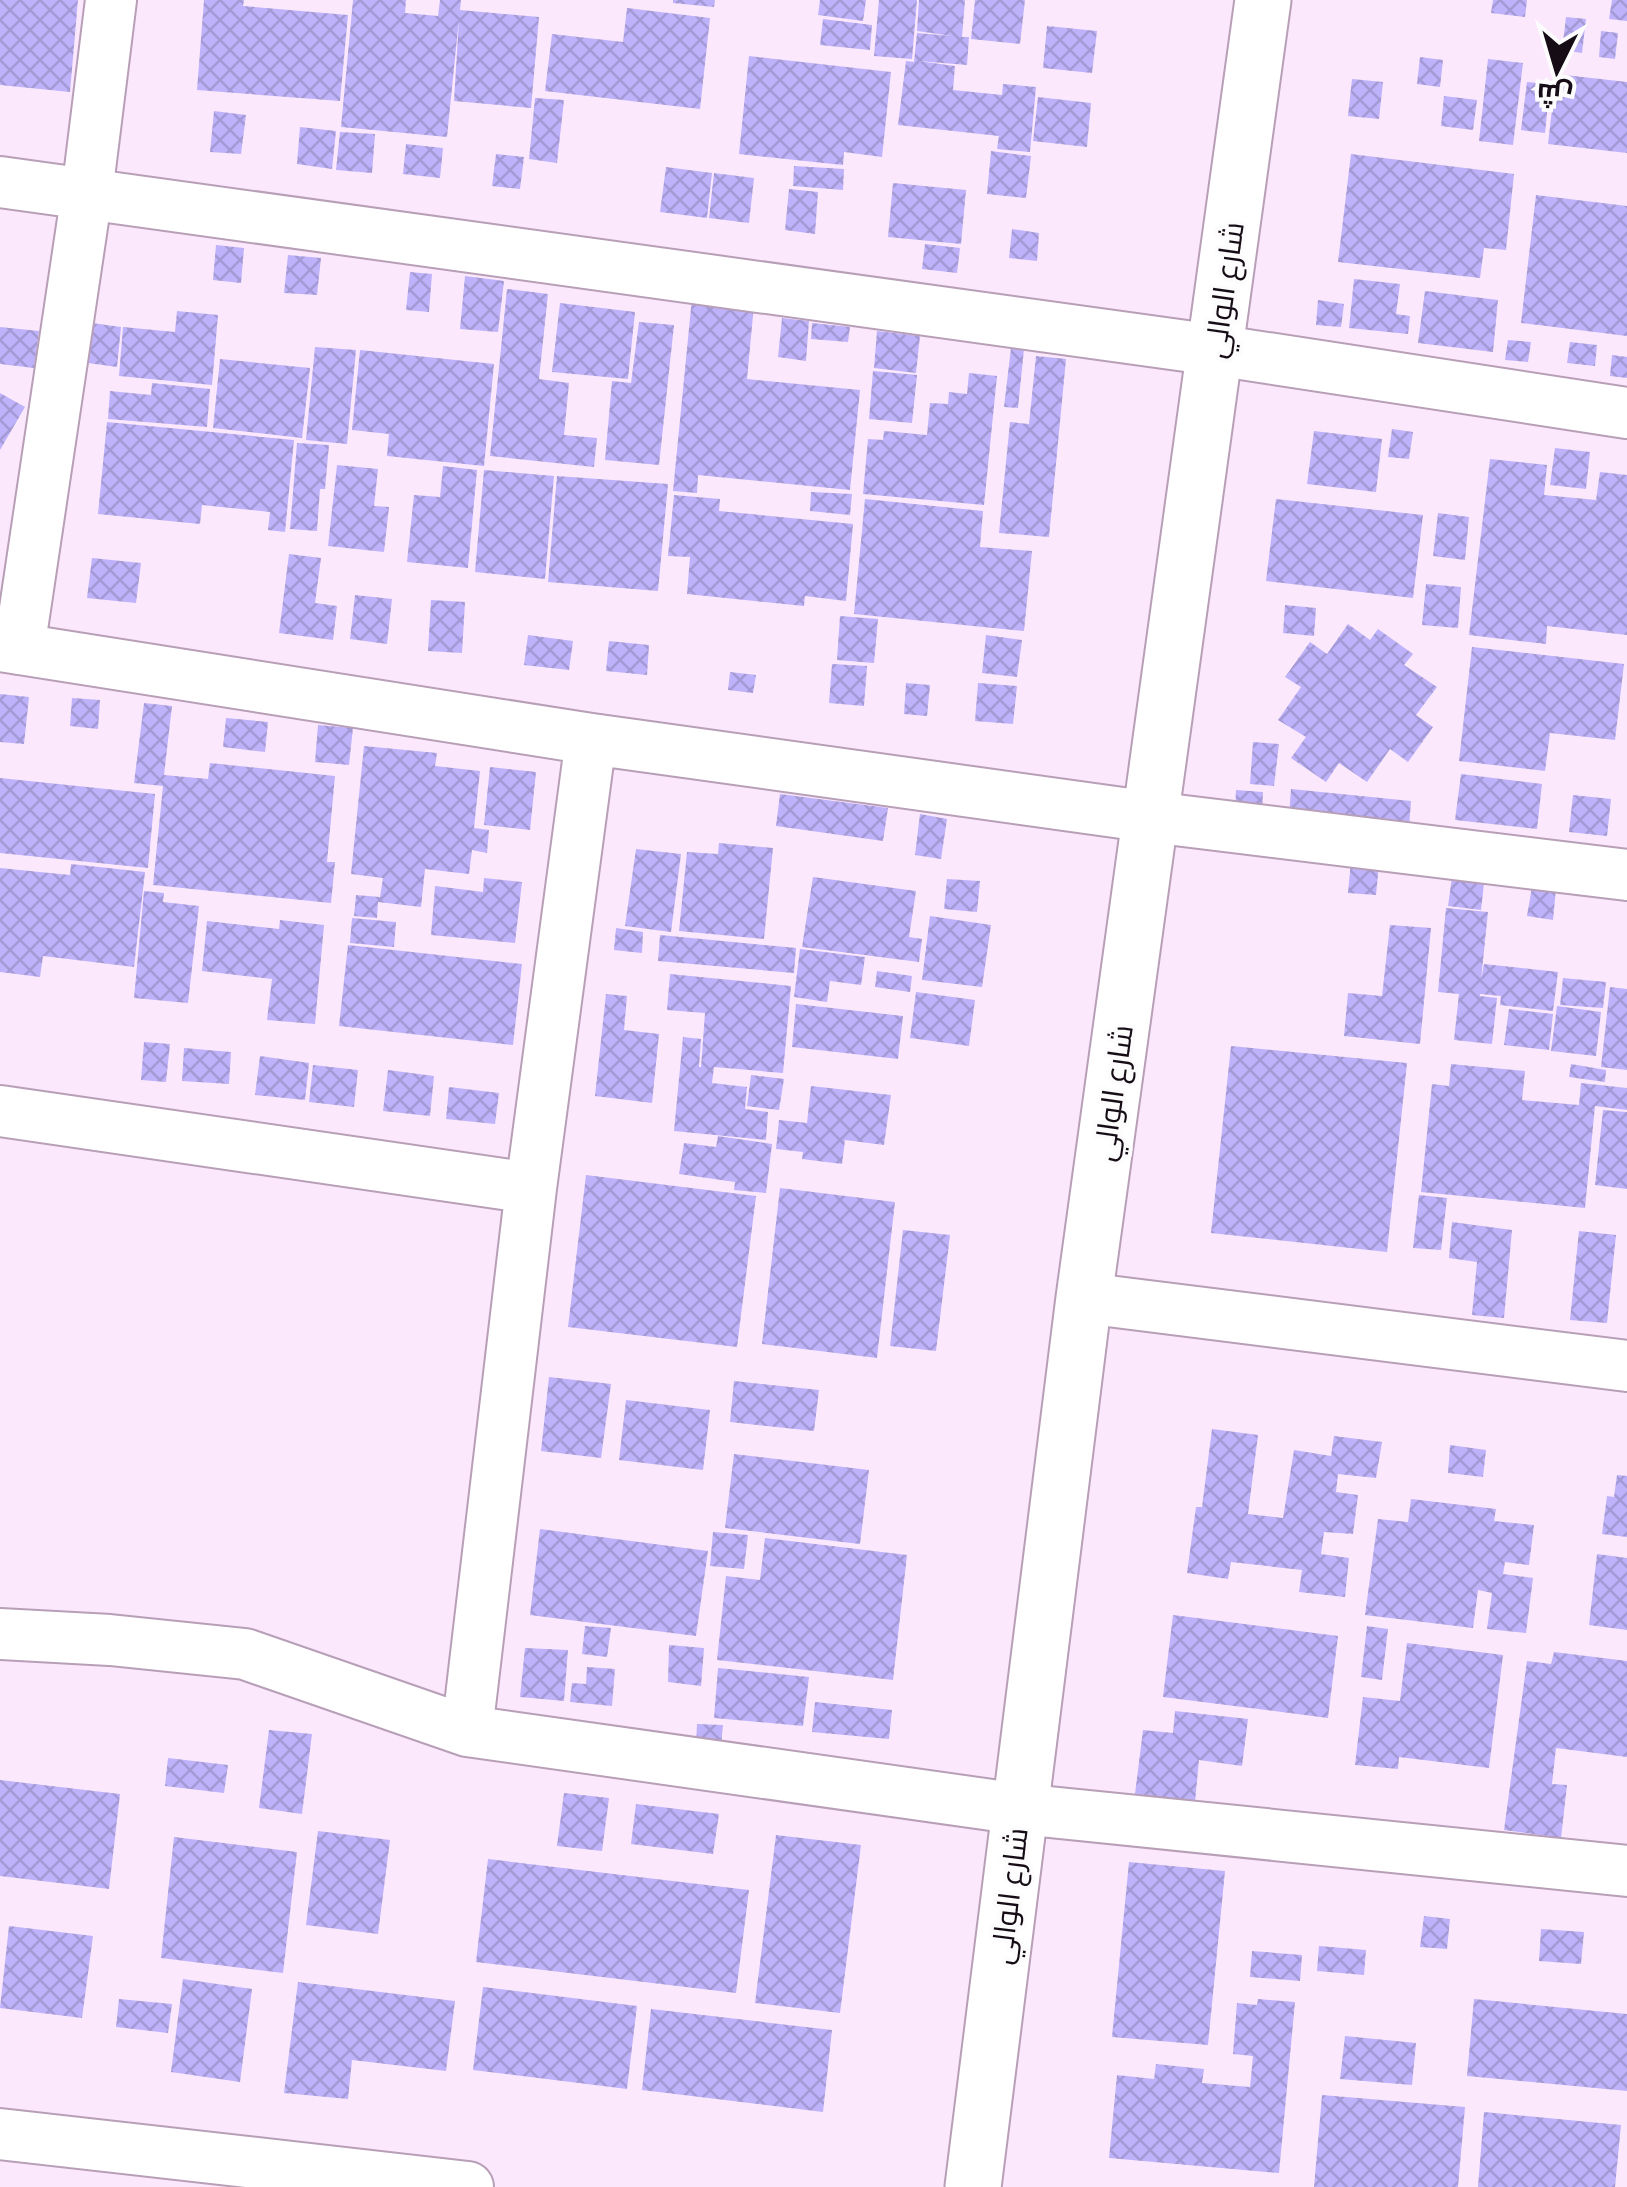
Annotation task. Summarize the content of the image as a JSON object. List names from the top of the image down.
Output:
{
  "streets": {
    "main road": ["شارع الوالي"]
  },
  "north": "bottom"
}
